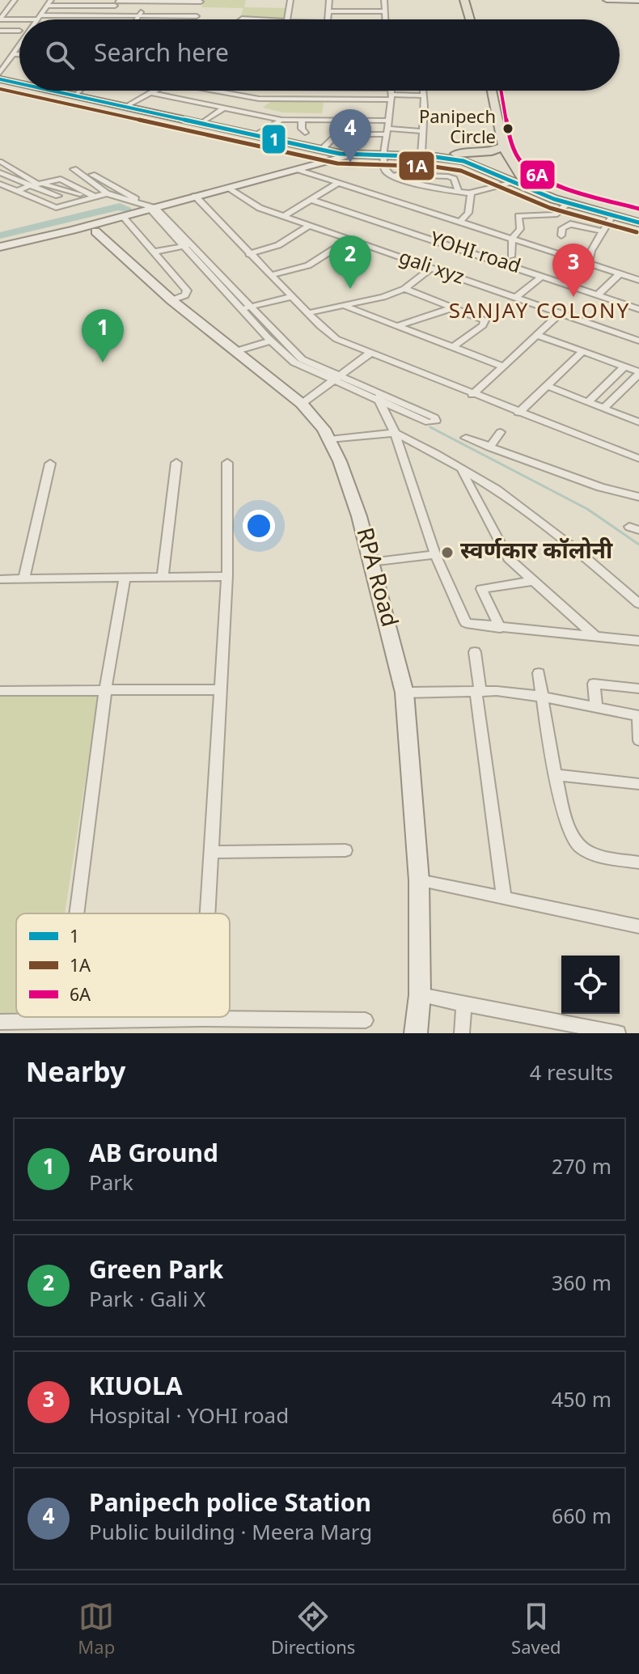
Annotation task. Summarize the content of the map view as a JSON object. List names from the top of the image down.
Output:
{
  "streets": {
    "street": ["YOHI road", "gali xyz", "RPA Road"]
  },
  "districts": ["SANJAY COLONY"],
  "places": ["Panipech Circle", "स्वर्णकार कॉलोनी"],
  "lines": ["transit line 1", "transit line 1A", "transit line 6A"],
  "legend": ["1", "1A", "6A"],
  "page": {
    "search": "Search here",
    "pins": [
      "4",
      "2",
      "3",
      "1"
    ],
    "heading": ["Nearby", "4 results"],
    "list": [
      {
        "mark": "1",
        "name": "AB Ground",
        "note": "Park",
        "value": "270 m"
      },
      {
        "mark": "2",
        "name": "Green Park",
        "note": "Park · Gali X",
        "value": "360 m"
      },
      {
        "mark": "3",
        "name": "KIUOLA",
        "note": "Hospital · YOHI road",
        "value": "450 m"
      },
      {
        "mark": "4",
        "name": "Panipech police Station",
        "note": "Public building · Meera Marg",
        "value": "660 m"
      }
    ],
    "nav": ["Map", "Directions", "Saved"]
  }
}
